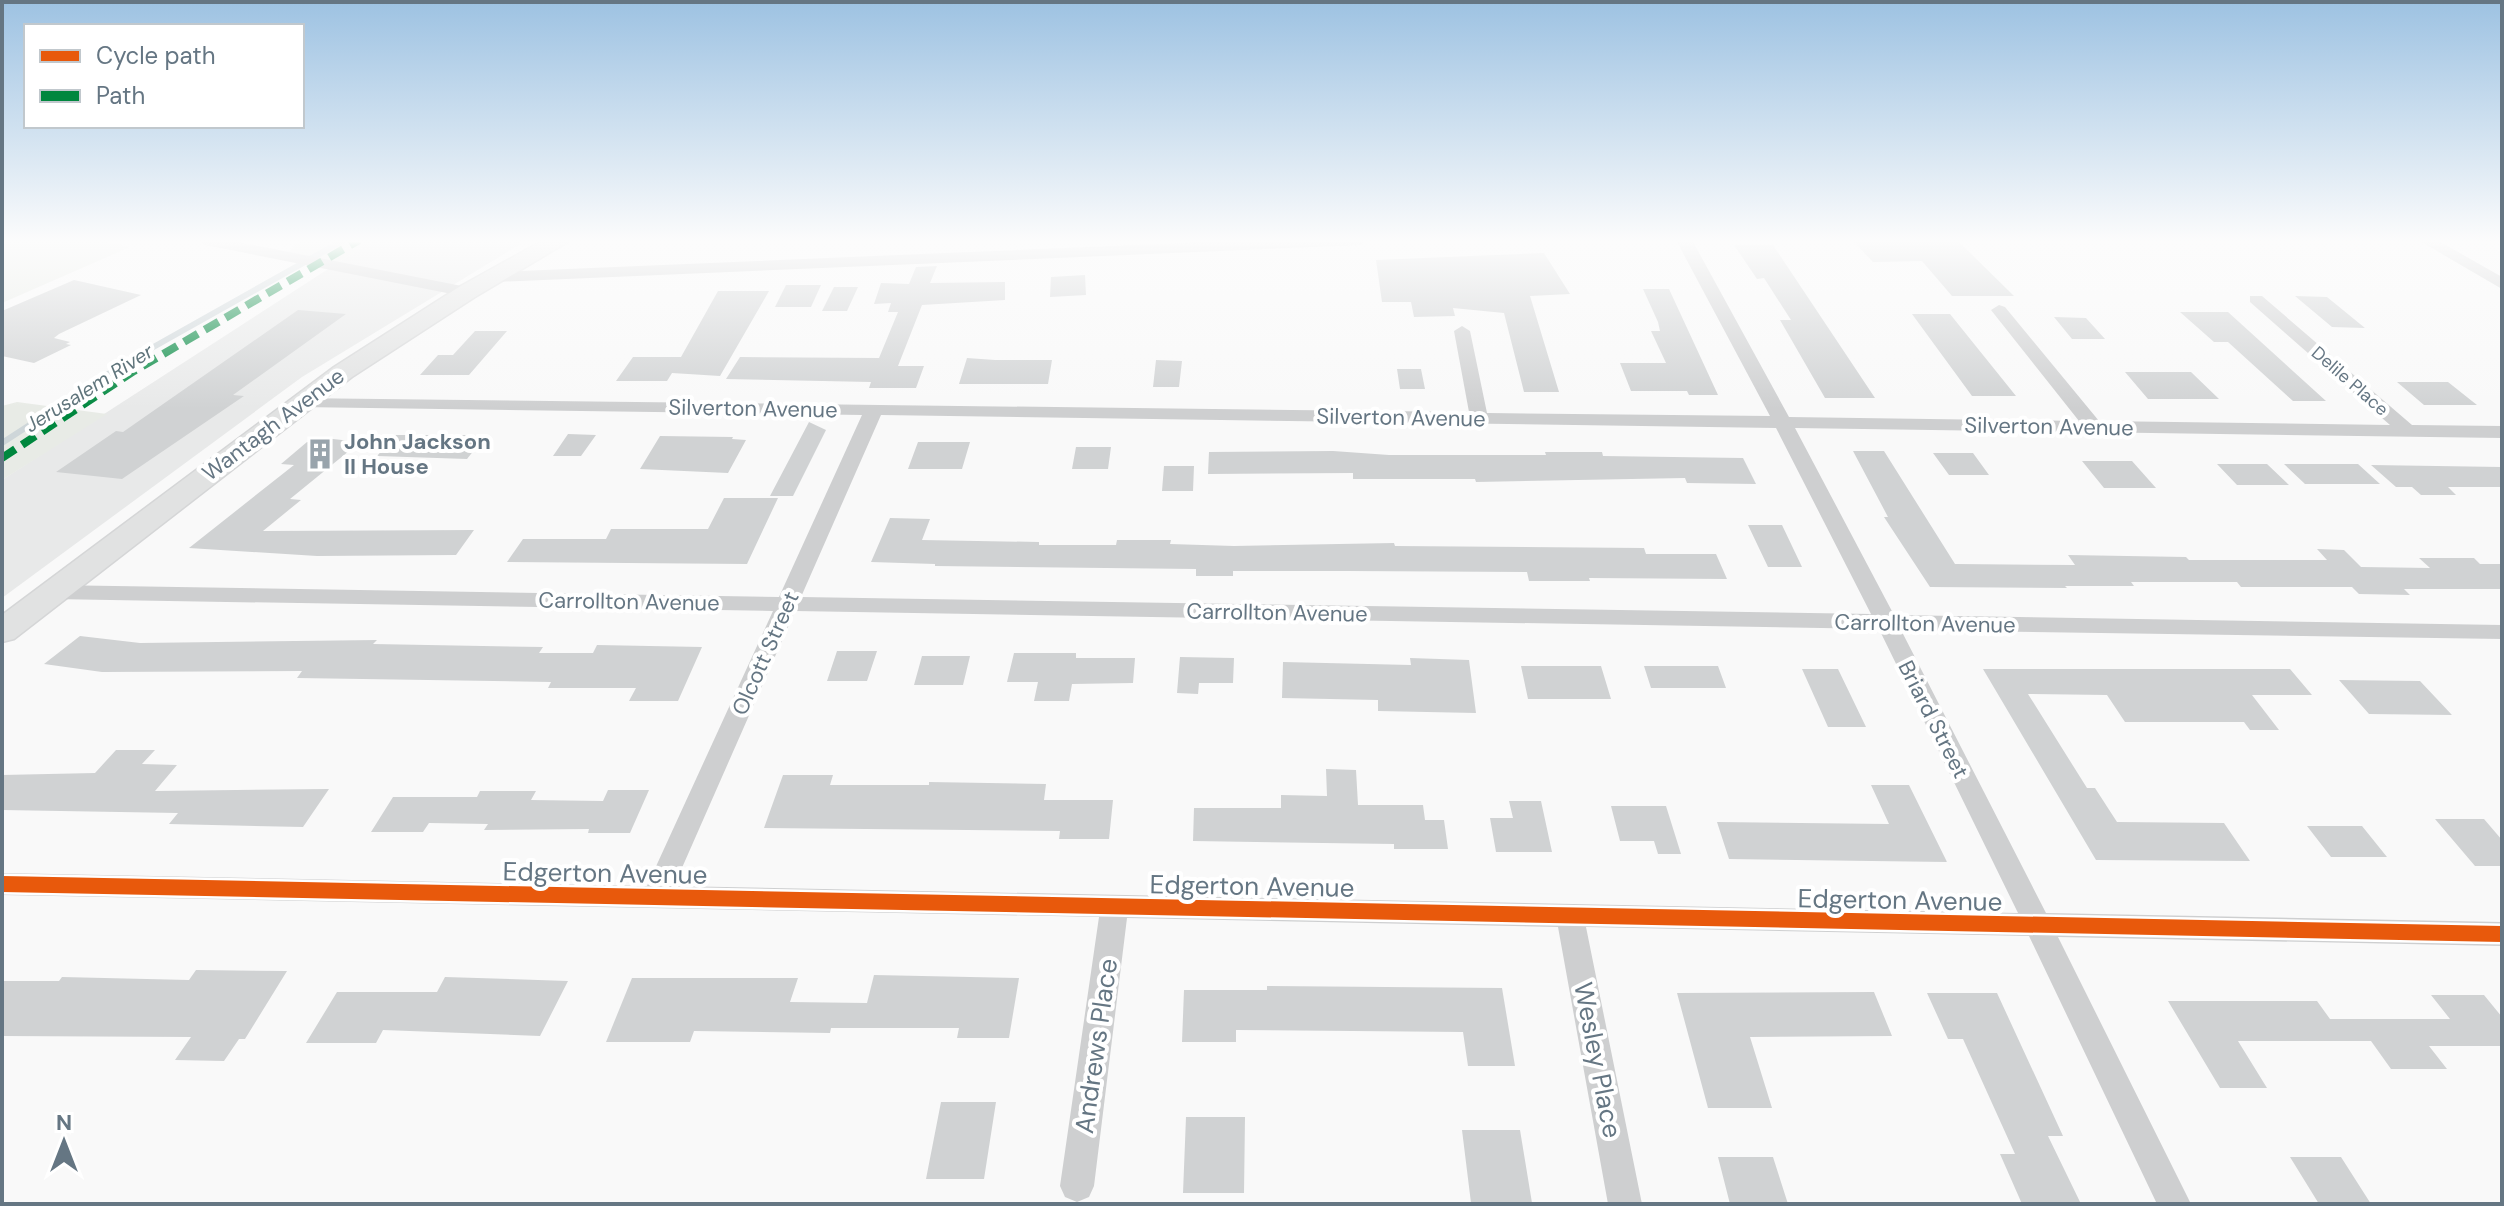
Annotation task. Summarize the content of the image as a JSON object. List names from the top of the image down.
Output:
{
  "streets": {
    "main road": ["Wantagh Avenue"],
    "street": [
      "Delile Place",
      "Silverton Avenue",
      "Carrollton Avenue",
      "Olcott Street",
      "Briard Street",
      "Edgerton Avenue",
      "Andrews Place",
      "Wesley Place"
    ]
  },
  "crossings": [
    ["Delile Place", "Silverton Avenue"],
    ["Silverton Avenue", "Wantagh Avenue"],
    ["Silverton Avenue", "Olcott Street"],
    ["Silverton Avenue", "Briard Street"],
    ["Wantagh Avenue", "Carrollton Avenue"],
    ["Carrollton Avenue", "Olcott Street"],
    ["Carrollton Avenue", "Briard Street"],
    ["Olcott Street", "Edgerton Avenue"],
    ["Briard Street", "Edgerton Avenue"],
    ["Edgerton Avenue", "Andrews Place"],
    ["Edgerton Avenue", "Wesley Place"]
  ],
  "water": ["Jerusalem River"],
  "places": {
    "building": ["John Jackson II House"]
  },
  "legend": ["Cycle path", "Path"],
  "north": "top"
}
